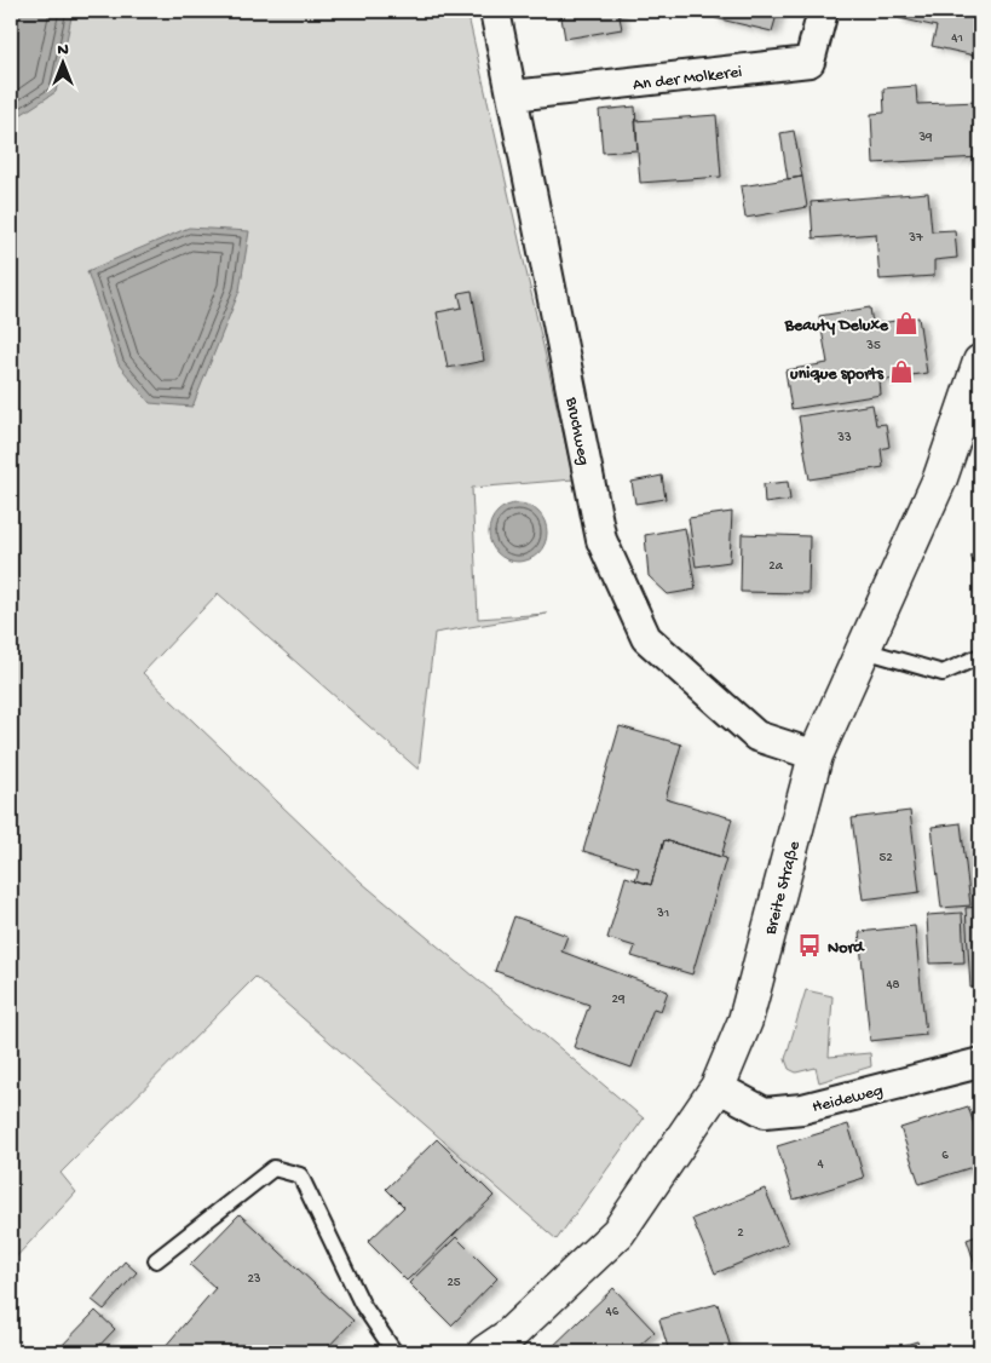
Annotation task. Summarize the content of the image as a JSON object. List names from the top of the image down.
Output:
{
  "streets": {
    "main road": ["Breite Straße"],
    "street": ["An der Molkerei", "Bruchweg", "Heideweg"]
  },
  "crossings": [
    ["An der Molkerei", "Bruchweg"],
    ["Bruchweg", "Breite Straße"],
    ["Breite Straße", "Heideweg"]
  ],
  "places": {
    "shop": ["Beauty Deluxe", "unique sports"],
    "bus stop": ["Nord"]
  },
  "house_numbers": [
    "41",
    "39",
    "37",
    "35",
    "33",
    "2a",
    "52",
    "31",
    "48",
    "29",
    "6",
    "4",
    "2",
    "23",
    "25",
    "46"
  ],
  "north": "top"
}
